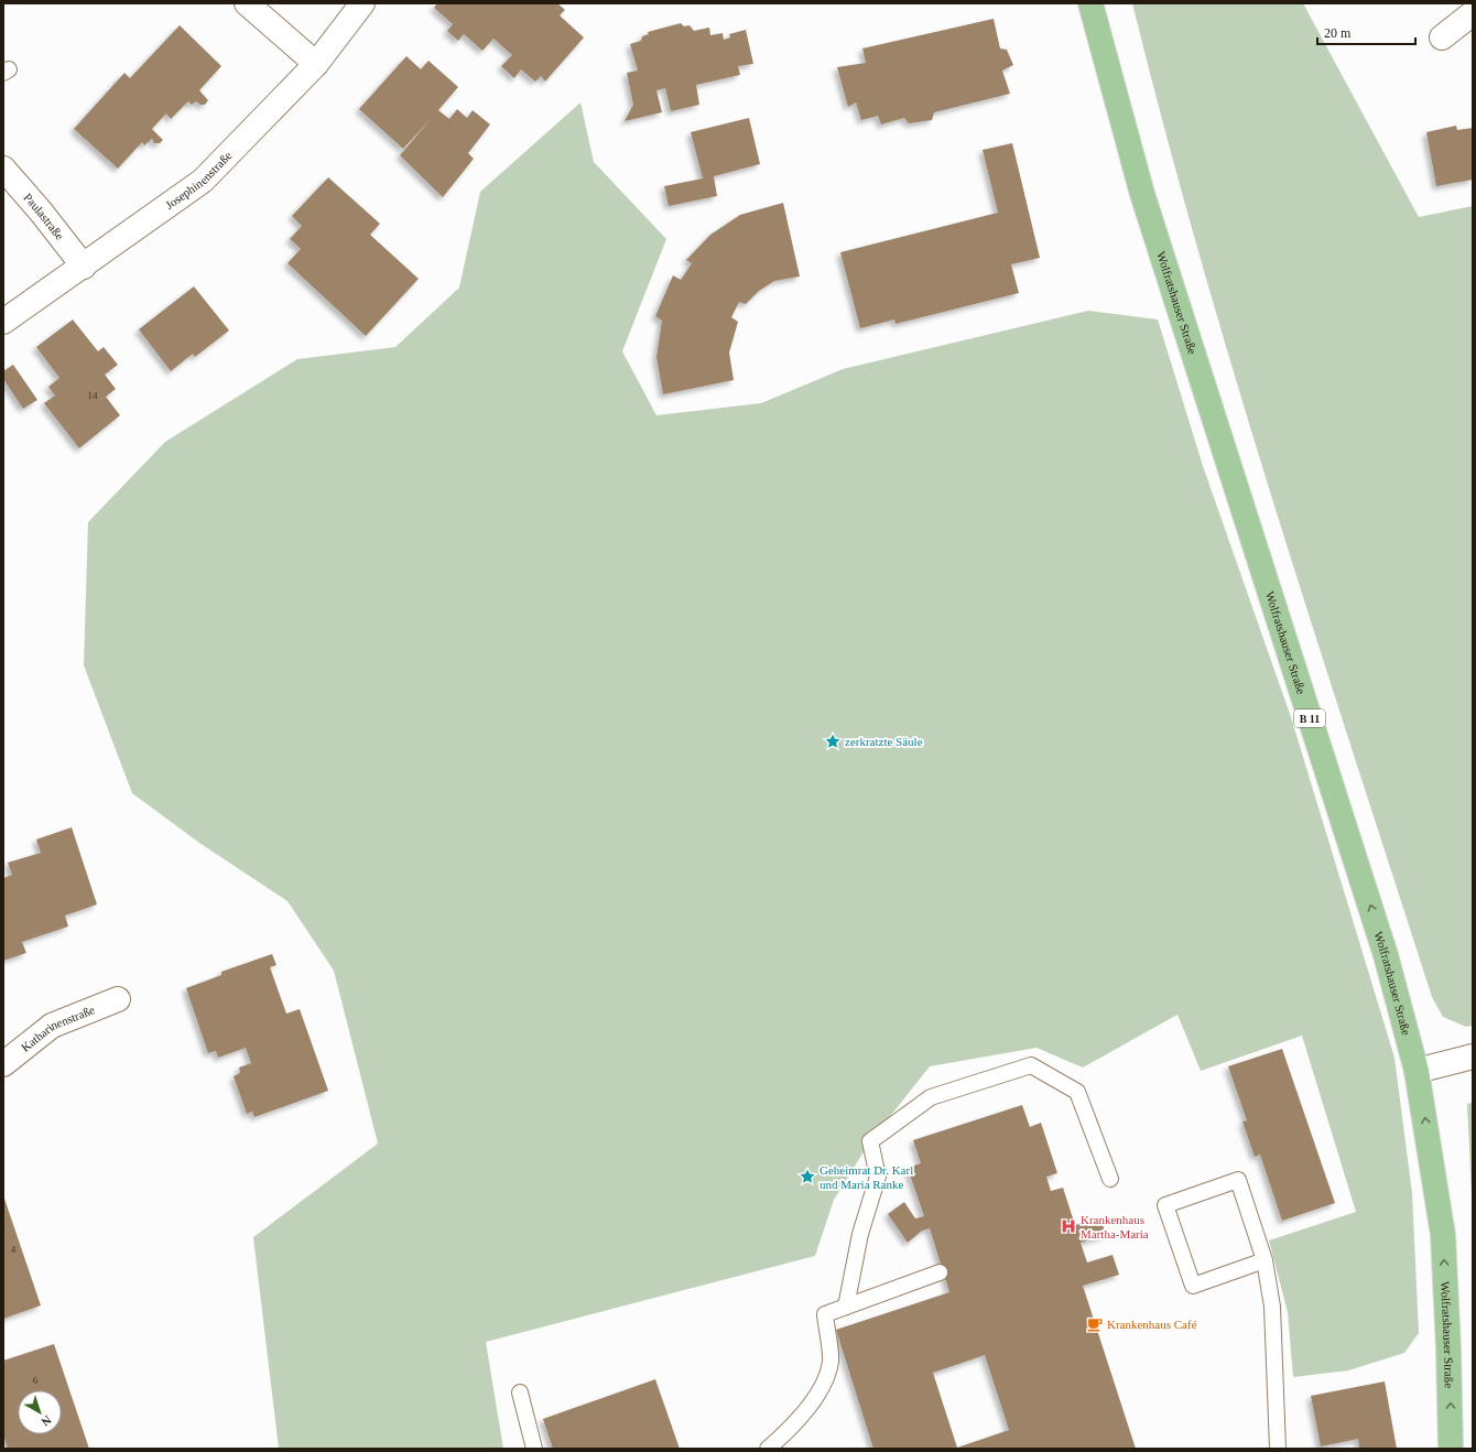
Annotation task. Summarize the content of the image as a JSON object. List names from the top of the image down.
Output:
{
  "streets": {
    "main road": ["Wolfratshauser Straße", "B 11"],
    "street": ["Josephinenstraße", "Paulastraße", "Katharinenstraße"]
  },
  "crossings": [
    ["Josephinenstraße", "Paulastraße"]
  ],
  "one_way": ["Wolfratshauser Straße"],
  "places": {
    "place": ["zerkratzte Säule", "Geheimrat Dr. Karl und Maria Ranke"],
    "hospital": ["Krankenhaus Martha-Maria"],
    "cafe": ["Krankenhaus Café"]
  },
  "house_numbers": ["14", "4", "6"],
  "scale_bar": "20 m",
  "north": "bottom right"
}
